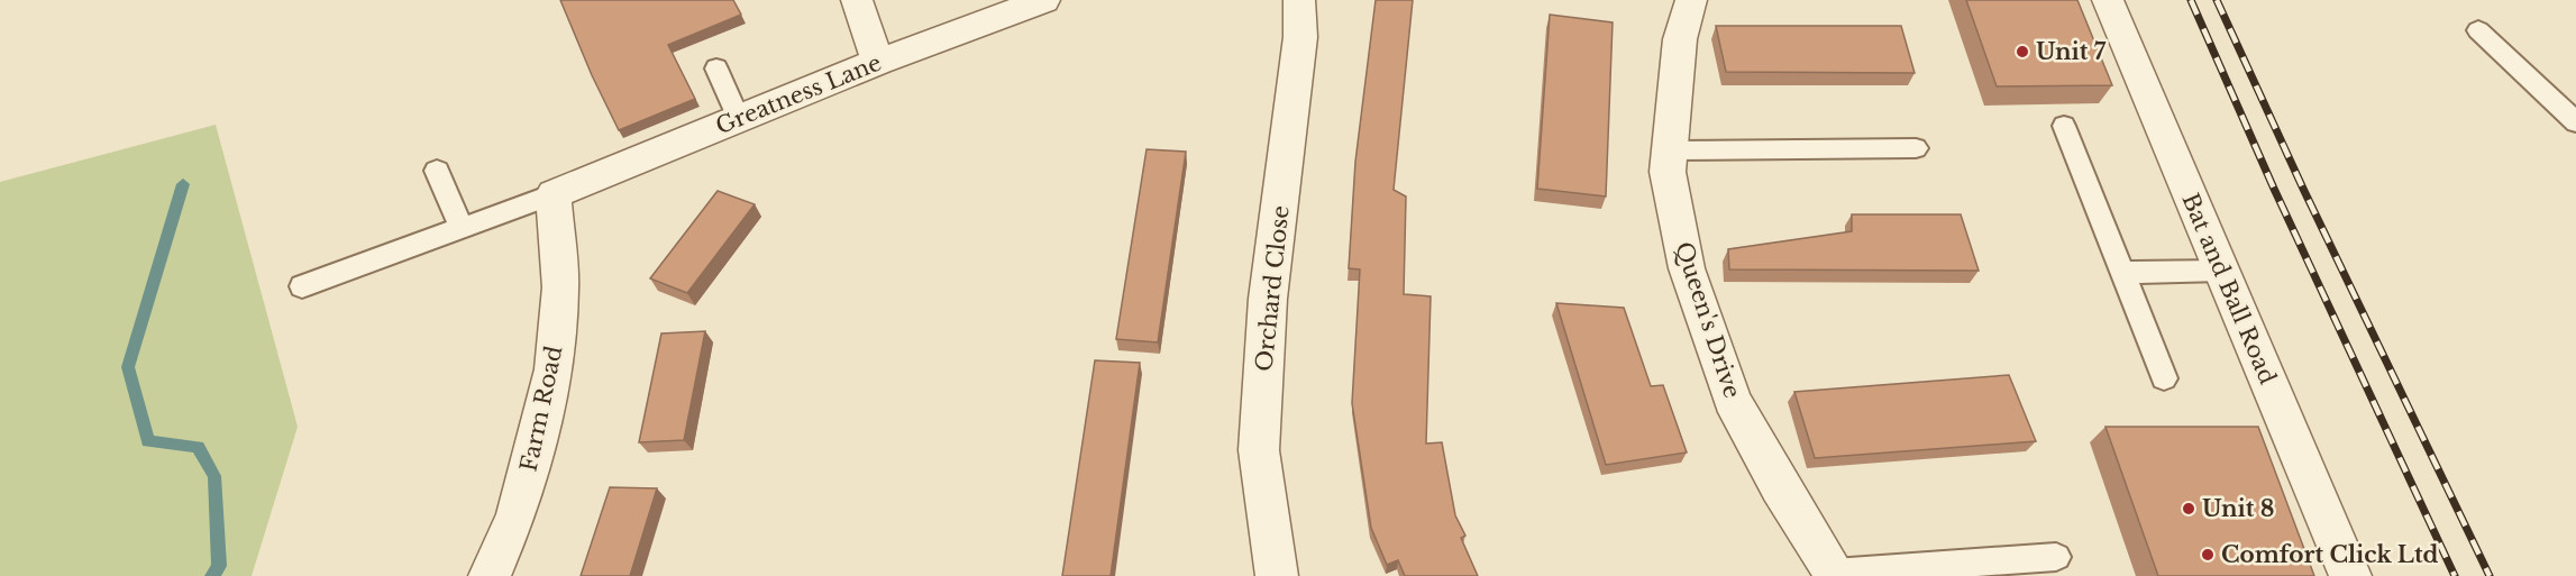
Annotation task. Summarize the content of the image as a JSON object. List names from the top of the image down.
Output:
{
  "streets": {
    "street": [
      "Greatness Lane",
      "Orchard Close",
      "Bat and Ball Road",
      "Queen's Drive",
      "Farm Road"
    ]
  },
  "crossings": [
    ["Greatness Lane", "Farm Road"]
  ],
  "places": ["Unit 7", "Unit 8", "Comfort Click Ltd"]
}
